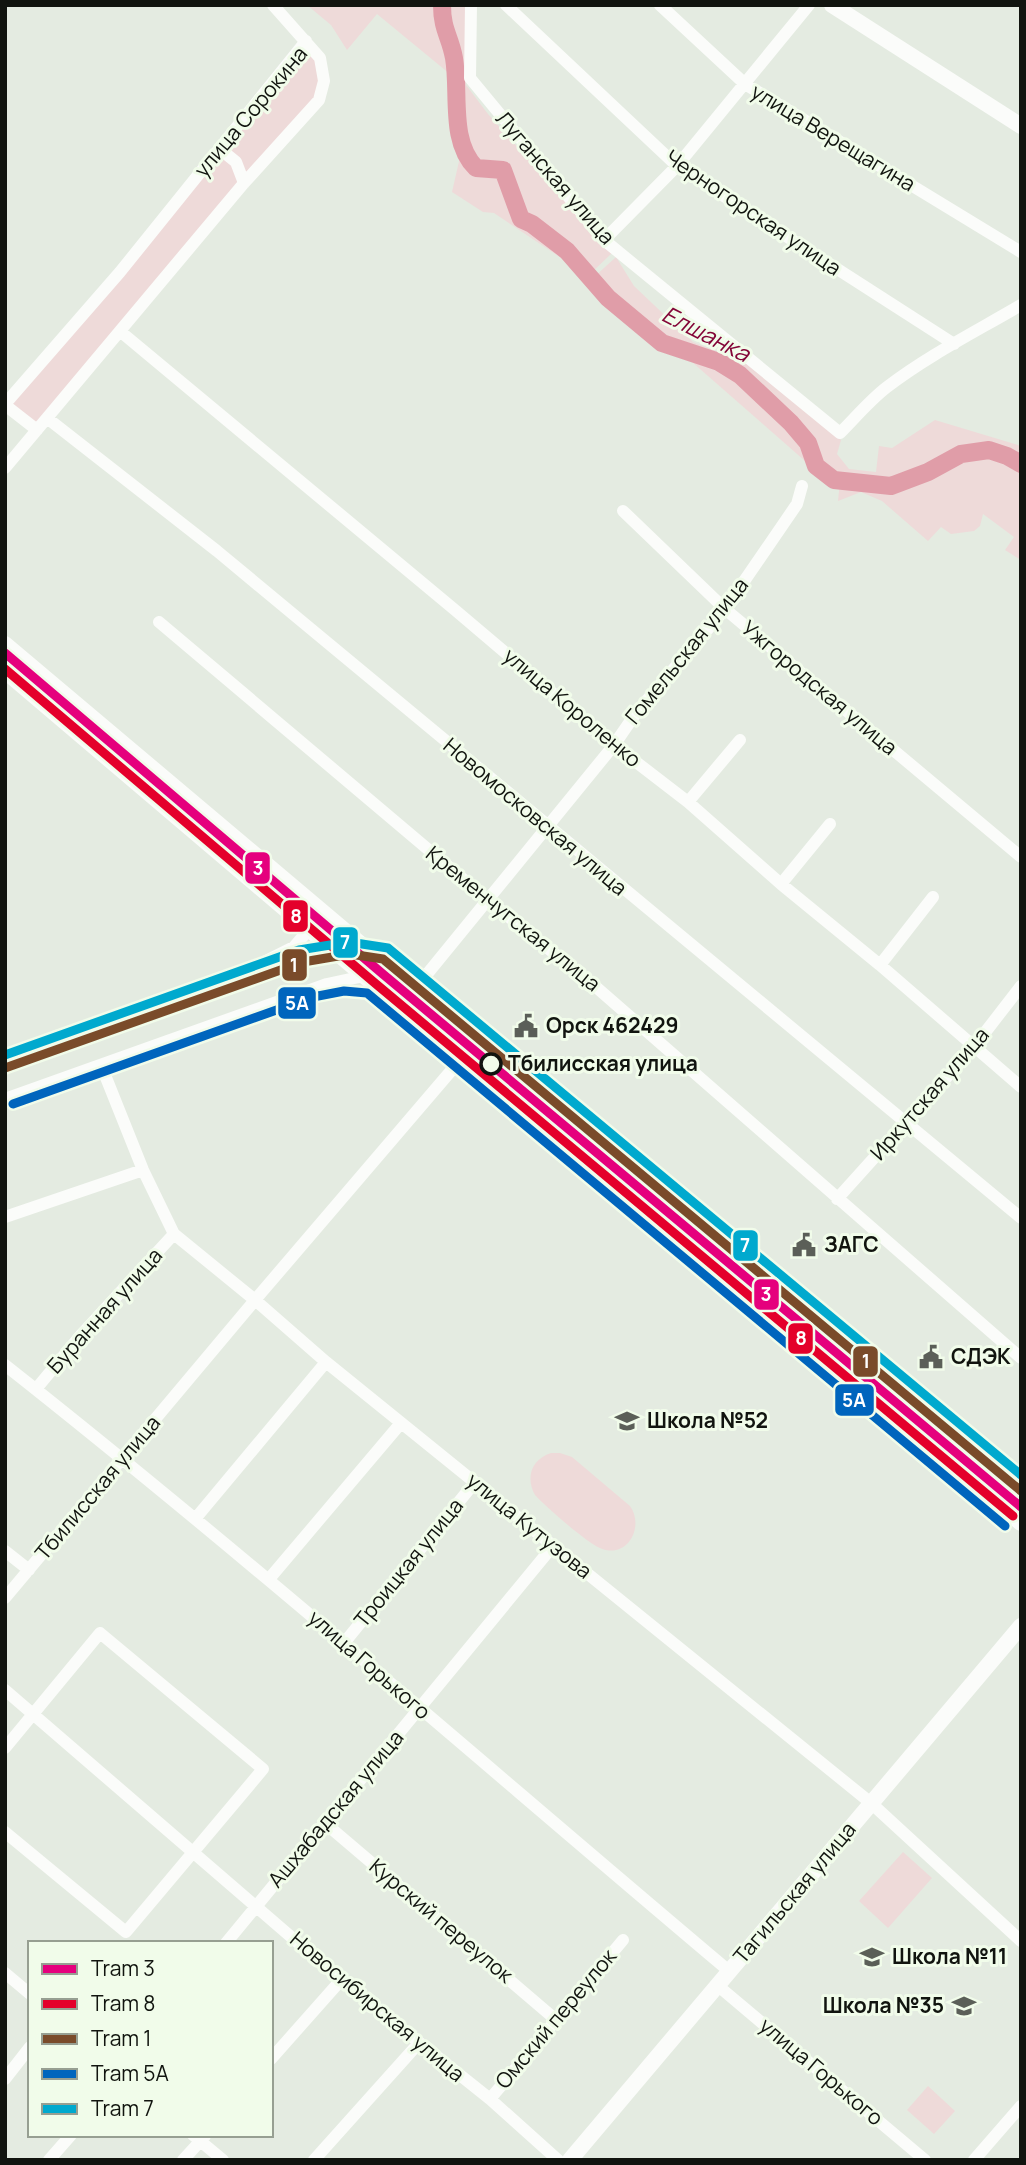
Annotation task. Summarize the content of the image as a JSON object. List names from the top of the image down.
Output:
{
  "streets": {
    "main road": ["Тагильская улица"],
    "street": [
      "улица Сорокина",
      "улица Верещагина",
      "Луганская улица",
      "Черногорская улица",
      "Гомельская улица",
      "Ужгородская улица",
      "улица Короленко",
      "Новомосковская улица",
      "Кременчугская улица",
      "Иркутская улица",
      "Буранная улица",
      "Тбилисская улица",
      "улица Кутузова",
      "Троицкая улица",
      "улица Горького",
      "Ашхабадская улица",
      "Курский переулок",
      "Новосибирская улица",
      "Омский переулок"
    ]
  },
  "crossings": [
    ["улица Сорокина", "улица Короленко"],
    ["улица Сорокина", "Новомосковская улица"],
    ["Луганская улица", "Черногорская улица"],
    ["Гомельская улица", "Ужгородская улица"],
    ["Гомельская улица", "улица Короленко"],
    ["Гомельская улица", "Новомосковская улица"],
    ["Гомельская улица", "Кременчугская улица"],
    ["улица Короленко", "Иркутская улица"],
    ["Новомосковская улица", "Иркутская улица"],
    ["Кременчугская улица", "Иркутская улица"],
    ["Буранная улица", "улица Кутузова"],
    ["Буранная улица", "улица Горького"],
    ["Тбилисская улица", "улица Кутузова"],
    ["Тбилисская улица", "улица Горького"],
    ["улица Кутузова", "Троицкая улица"],
    ["улица Кутузова", "Ашхабадская улица"],
    ["улица Кутузова", "Тагильская улица"],
    ["Троицкая улица", "улица Горького"],
    ["улица Горького", "Ашхабадская улица"],
    ["улица Горького", "Тагильская улица"],
    ["Ашхабадская улица", "Курский переулок"],
    ["Ашхабадская улица", "Новосибирская улица"],
    ["Курский переулок", "Омский переулок"],
    ["Новосибирская улица", "Омский переулок"]
  ],
  "water": ["Елшанка"],
  "places": {
    "public building": ["Орск 462429", "ЗАГС", "СДЭК"],
    "other": ["Тбилисская улица"],
    "school or university": ["Школа №52", "Школа №11", "Школа №35"]
  },
  "lines": [
    "tram line 3",
    "tram line 8",
    "tram line 7",
    "tram line 1",
    "tram line 5А"
  ],
  "legend": [
    "Tram 3",
    "Tram 8",
    "Tram 1",
    "Tram 5А",
    "Tram 7"
  ]
}
